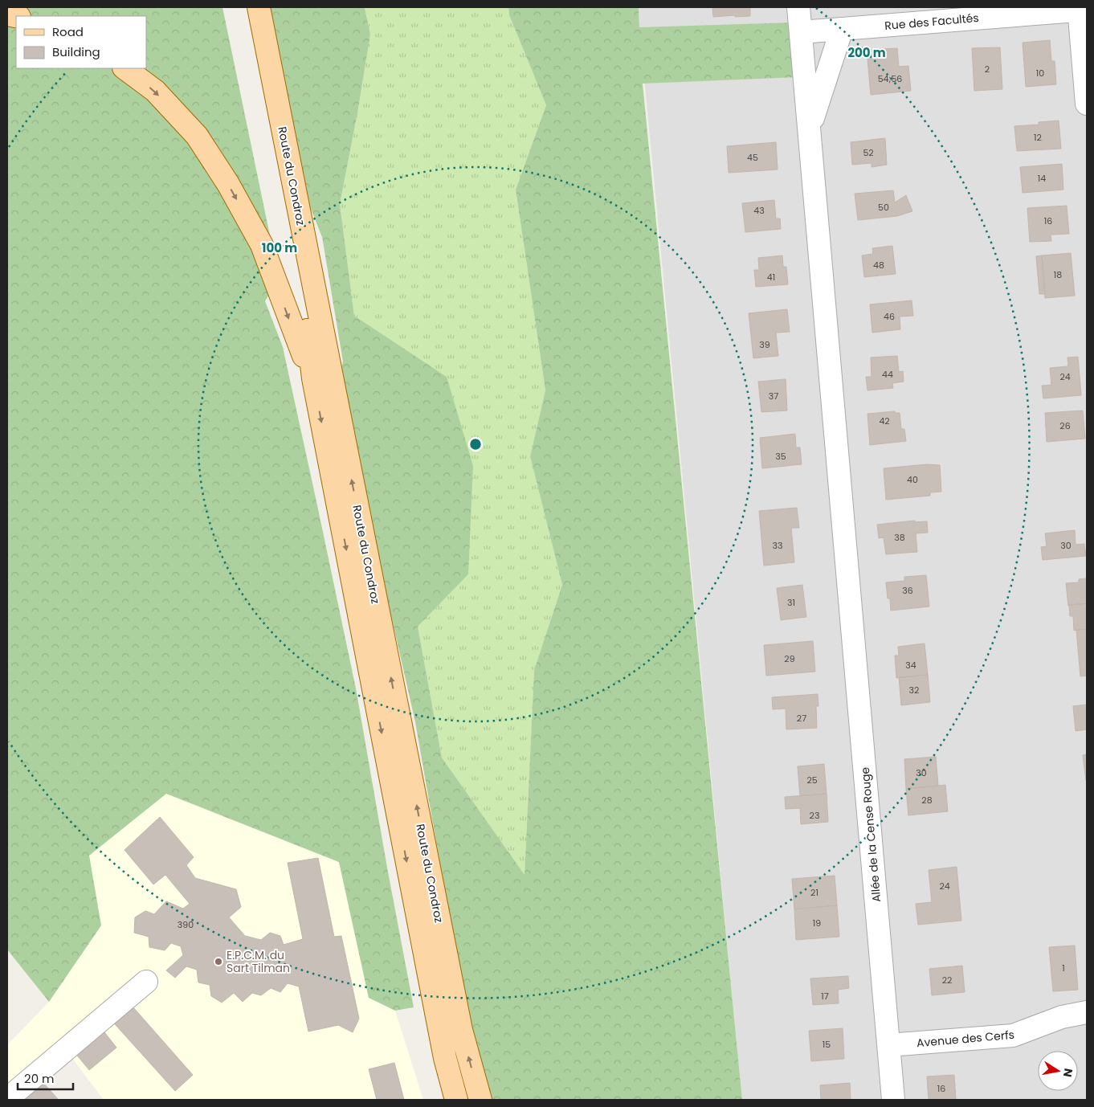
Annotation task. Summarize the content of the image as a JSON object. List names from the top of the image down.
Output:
{
  "streets": {
    "main road": ["Route du Condroz"],
    "street": ["Rue des Facultés", "Allée de la Cense Rouge", "Avenue des Cerfs"]
  },
  "crossings": [
    ["Rue des Facultés", "Allée de la Cense Rouge"],
    ["Allée de la Cense Rouge", "Avenue des Cerfs"]
  ],
  "places": ["E.P.C.M. du Sart Tilman"],
  "house_numbers": [
    "2",
    "10",
    "54;56",
    "12",
    "52",
    "45",
    "14",
    "50",
    "43",
    "16",
    "48",
    "18",
    "41",
    "46",
    "39",
    "44",
    "24",
    "37",
    "42",
    "26",
    "35",
    "40",
    "38",
    "33",
    "30",
    "36",
    "31",
    "29",
    "34",
    "32",
    "27",
    "30",
    "25",
    "28",
    "23",
    "24",
    "21",
    "19",
    "390",
    "1",
    "22",
    "17",
    "15",
    "16"
  ],
  "legend": ["Road", "Building"],
  "scale_bar": "20 m",
  "north": "right",
  "rings": ["200 m", "100 m"]
}
